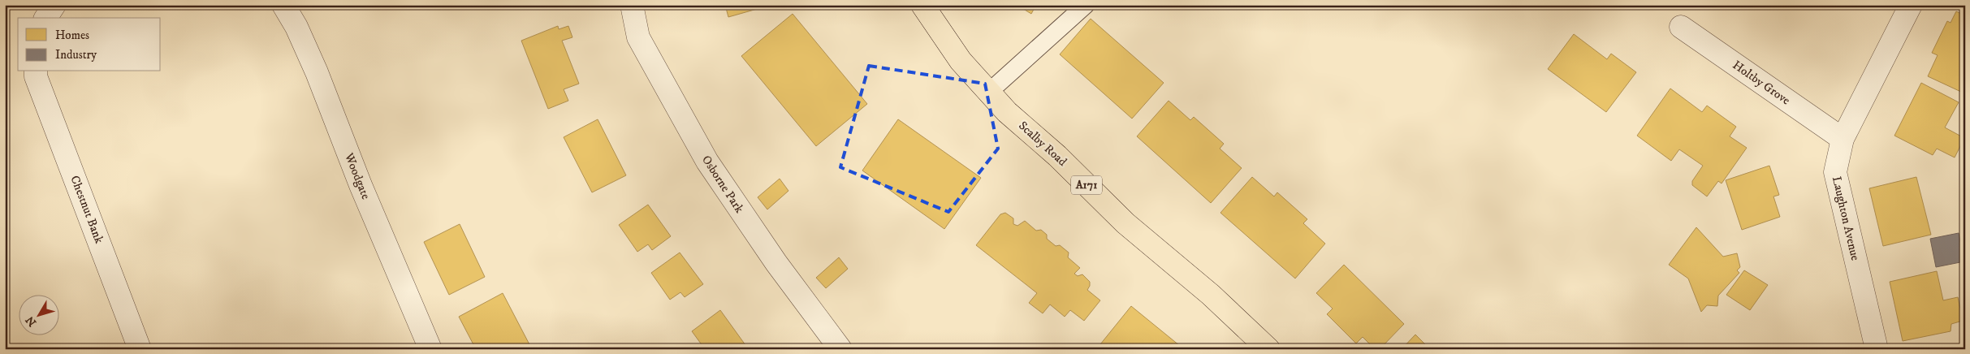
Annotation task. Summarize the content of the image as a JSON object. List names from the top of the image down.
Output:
{
  "streets": {
    "highway": ["Scalby Road", "A171"],
    "street": [
      "Holtby Grove",
      "Woodgate",
      "Osborne Park",
      "Chestnut Bank",
      "Laughton Avenue"
    ]
  },
  "crossings": [
    ["Holtby Grove", "Laughton Avenue"]
  ],
  "legend": ["Homes", "Industry"],
  "north": "bottom left"
}
